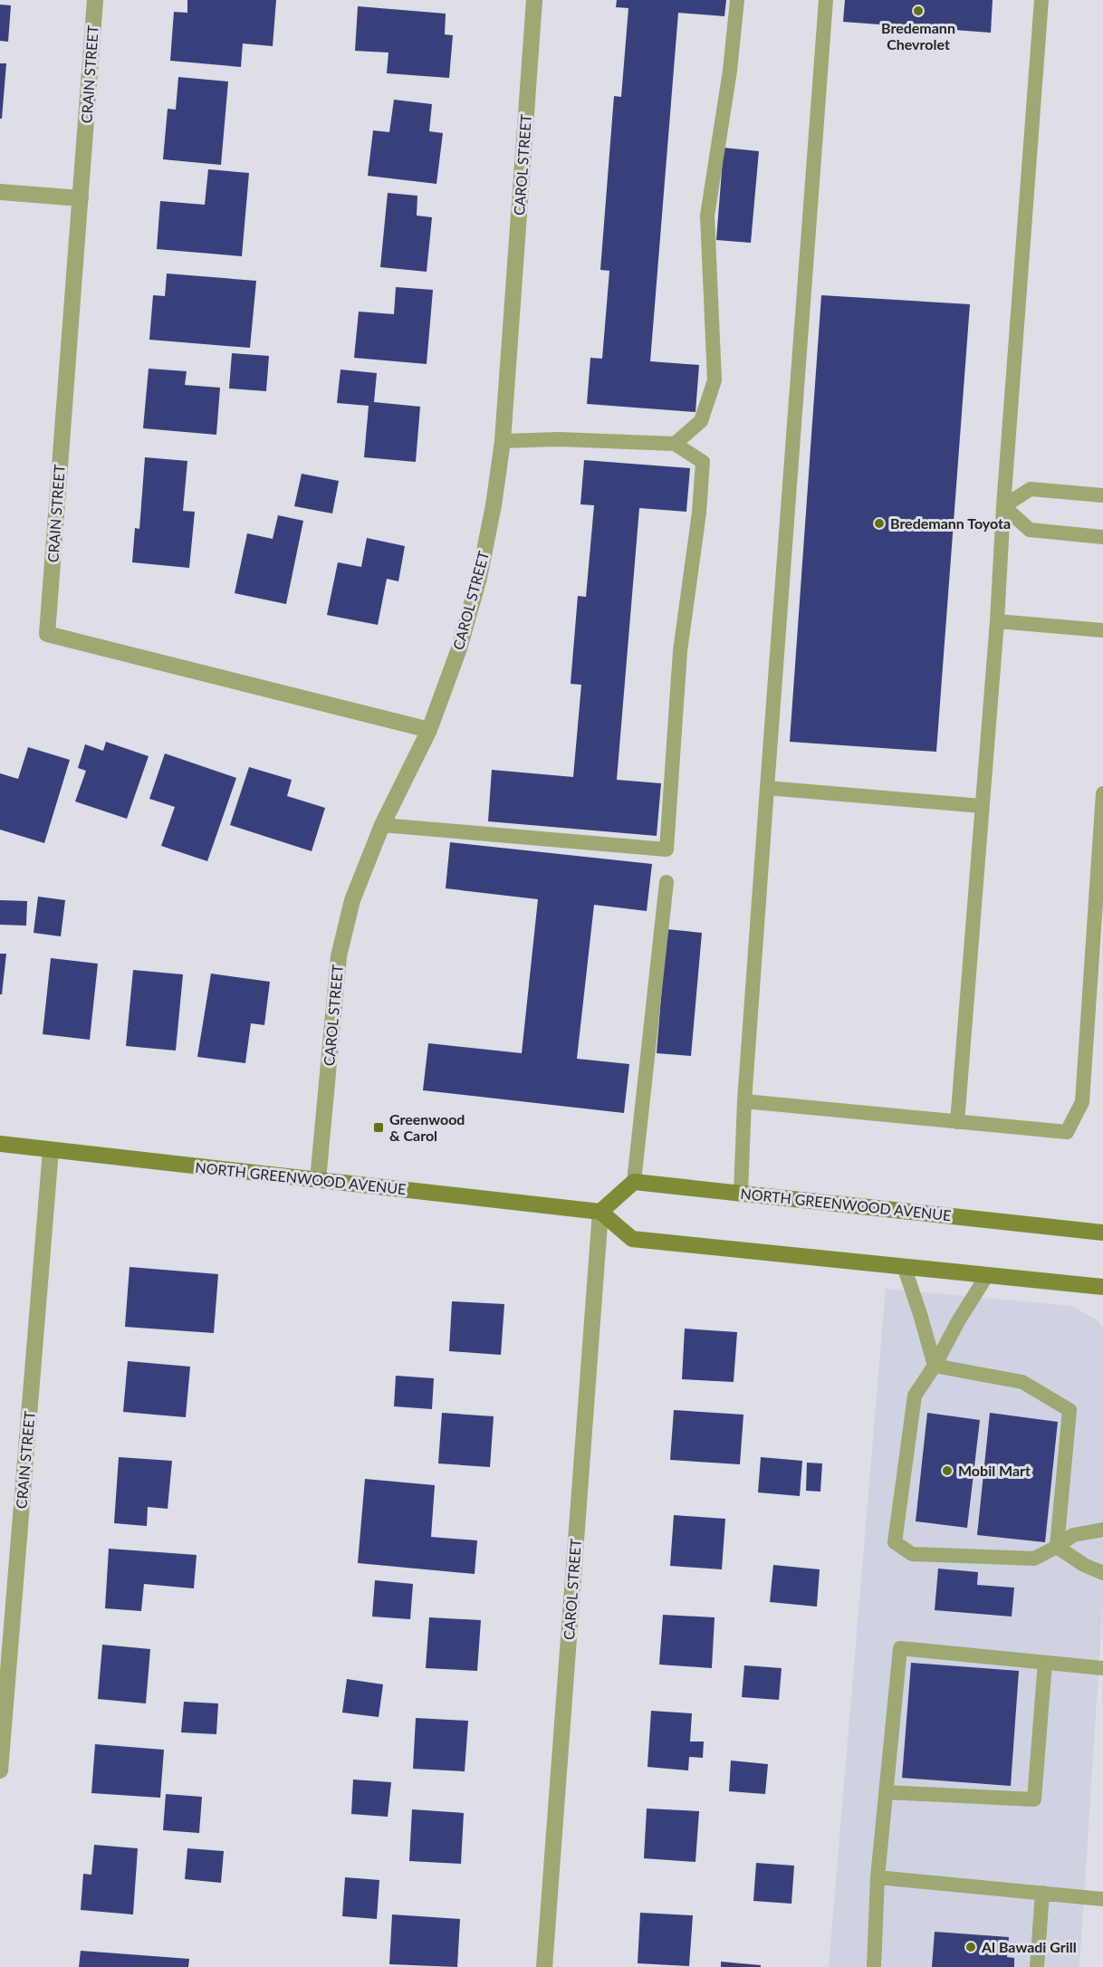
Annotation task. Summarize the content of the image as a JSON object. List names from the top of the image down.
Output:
{
  "streets": {
    "main road": ["NORTH GREENWOOD AVENUE"],
    "street": ["CRAIN STREET", "CAROL STREET"]
  },
  "crossings": [
    ["CRAIN STREET", "CAROL STREET"],
    ["CRAIN STREET", "NORTH GREENWOOD AVENUE"],
    ["CAROL STREET", "NORTH GREENWOOD AVENUE"]
  ],
  "places": {
    "other": [
      "Bredemann Chevrolet",
      "Bredemann Toyota",
      "Mobil Mart",
      "Al Bawadi Grill"
    ],
    "transit": ["Greenwood & Carol"]
  }
}
